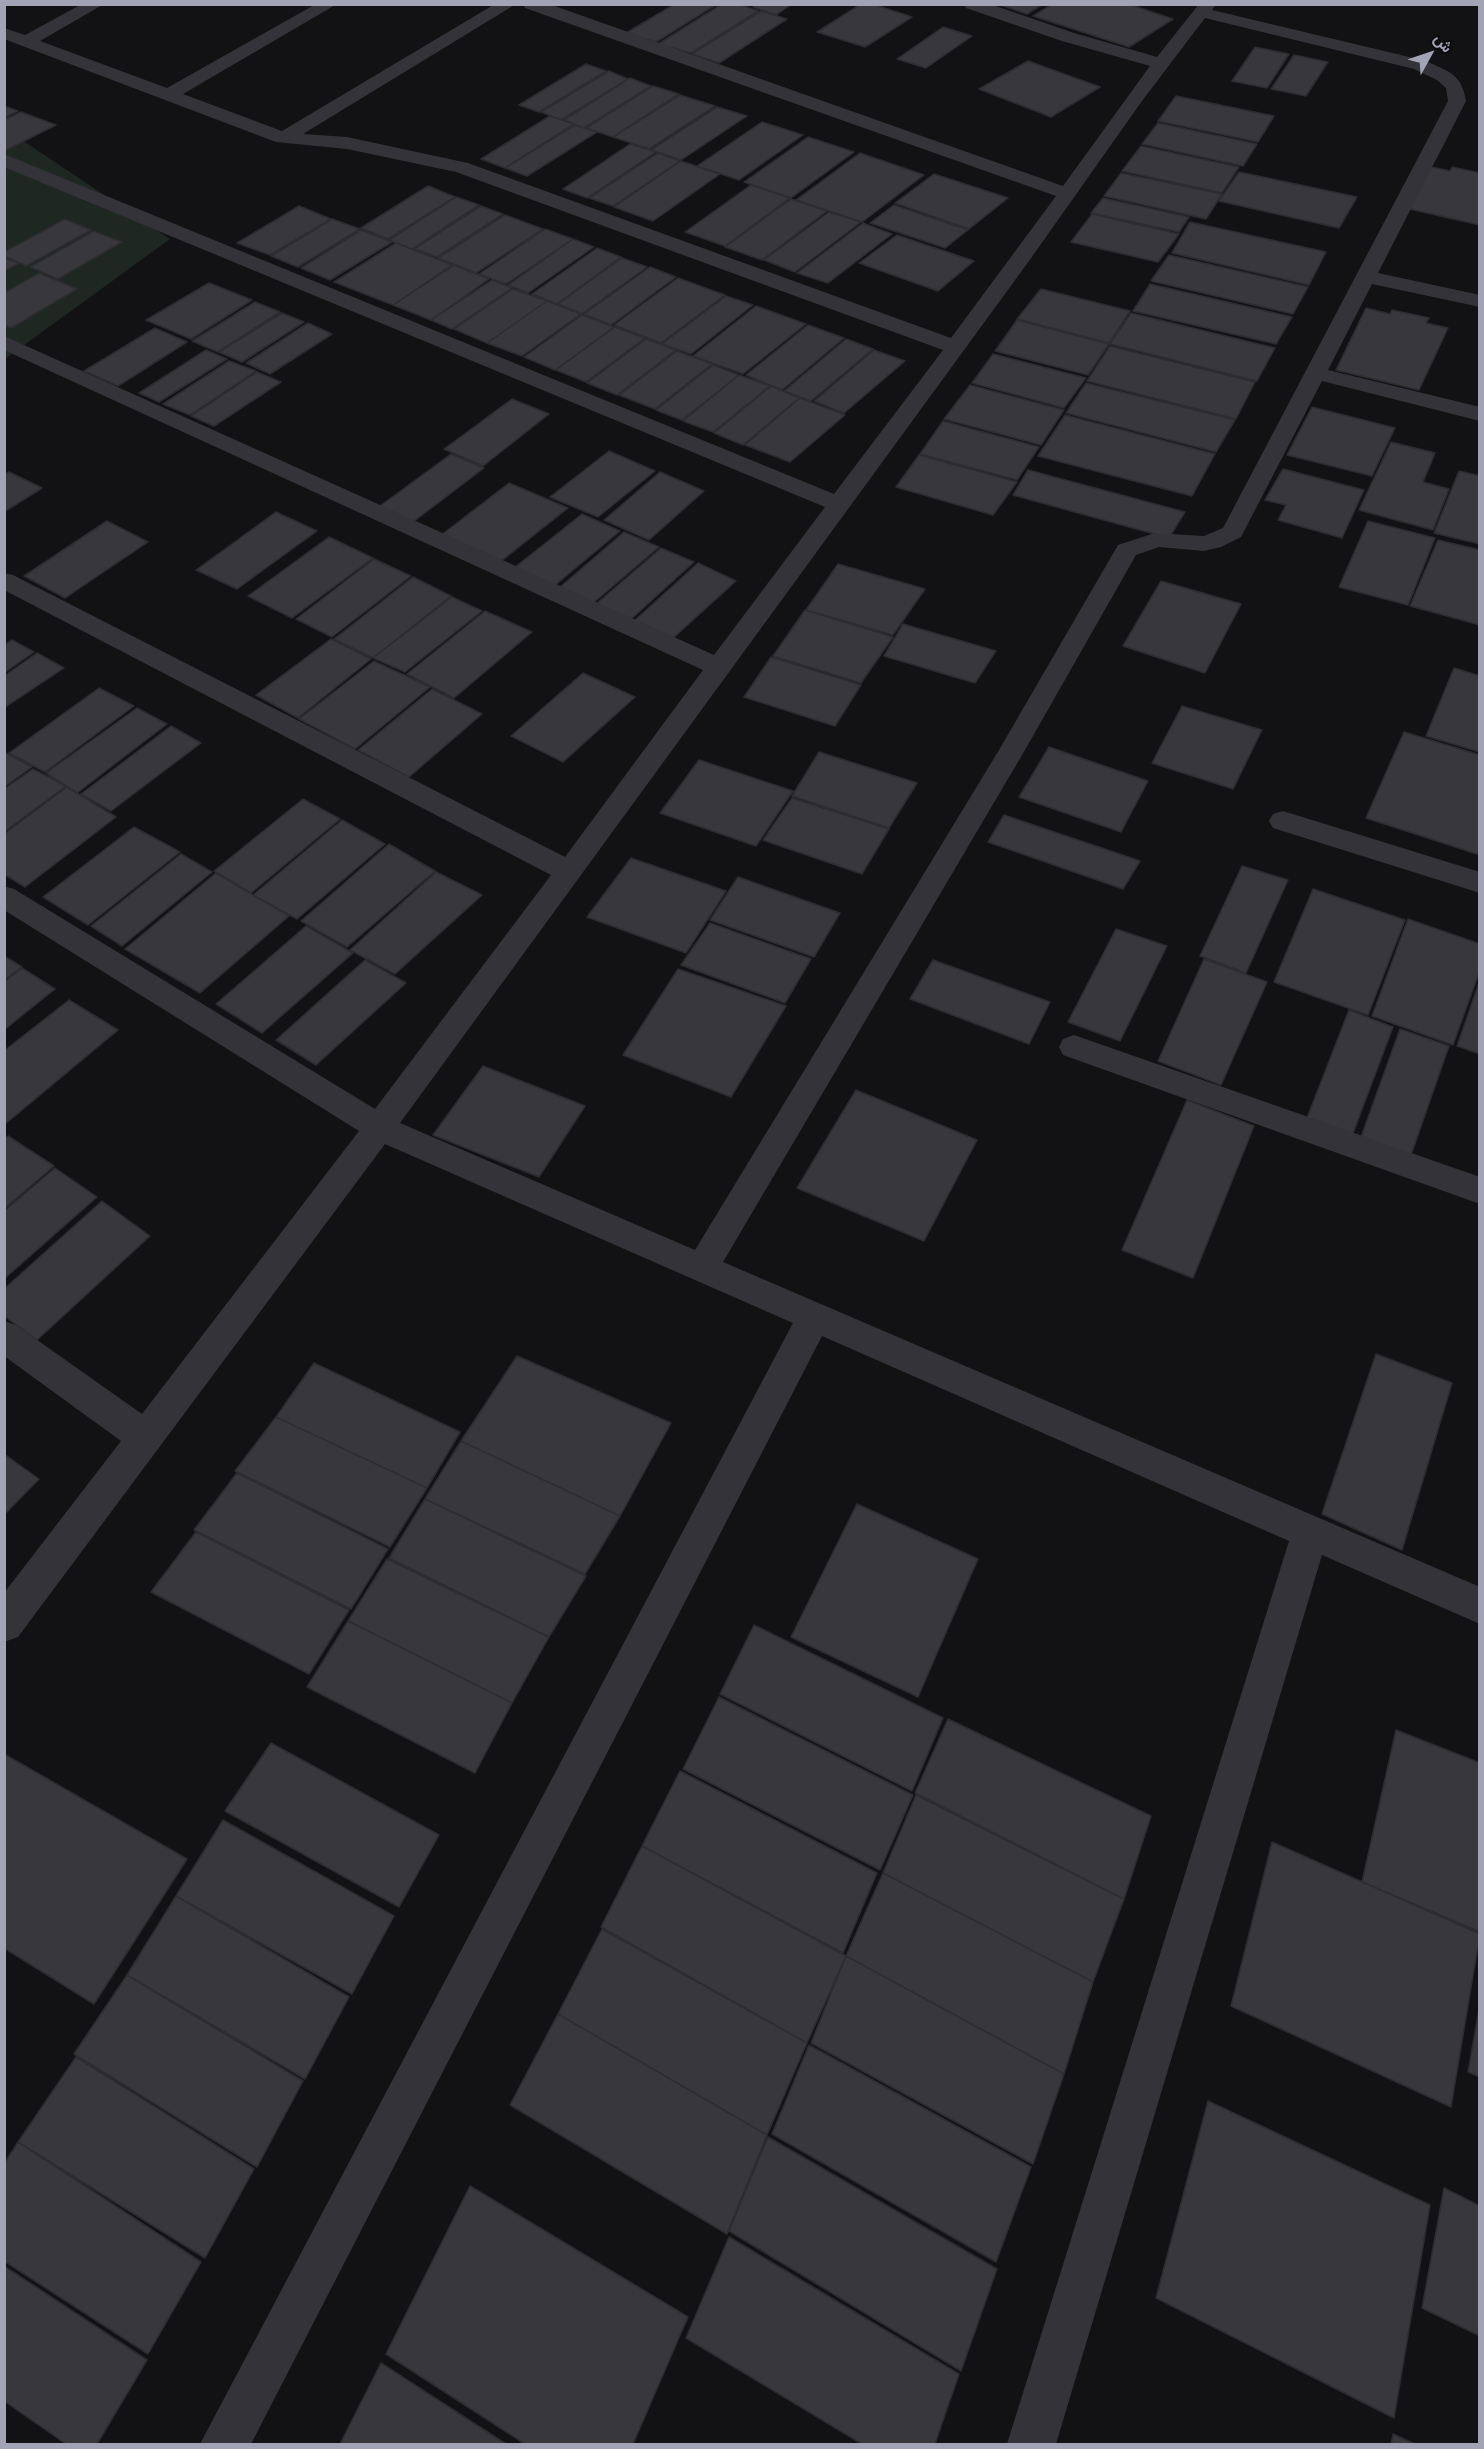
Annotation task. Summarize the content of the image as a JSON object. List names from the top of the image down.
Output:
{
  "north": "top right"
}
